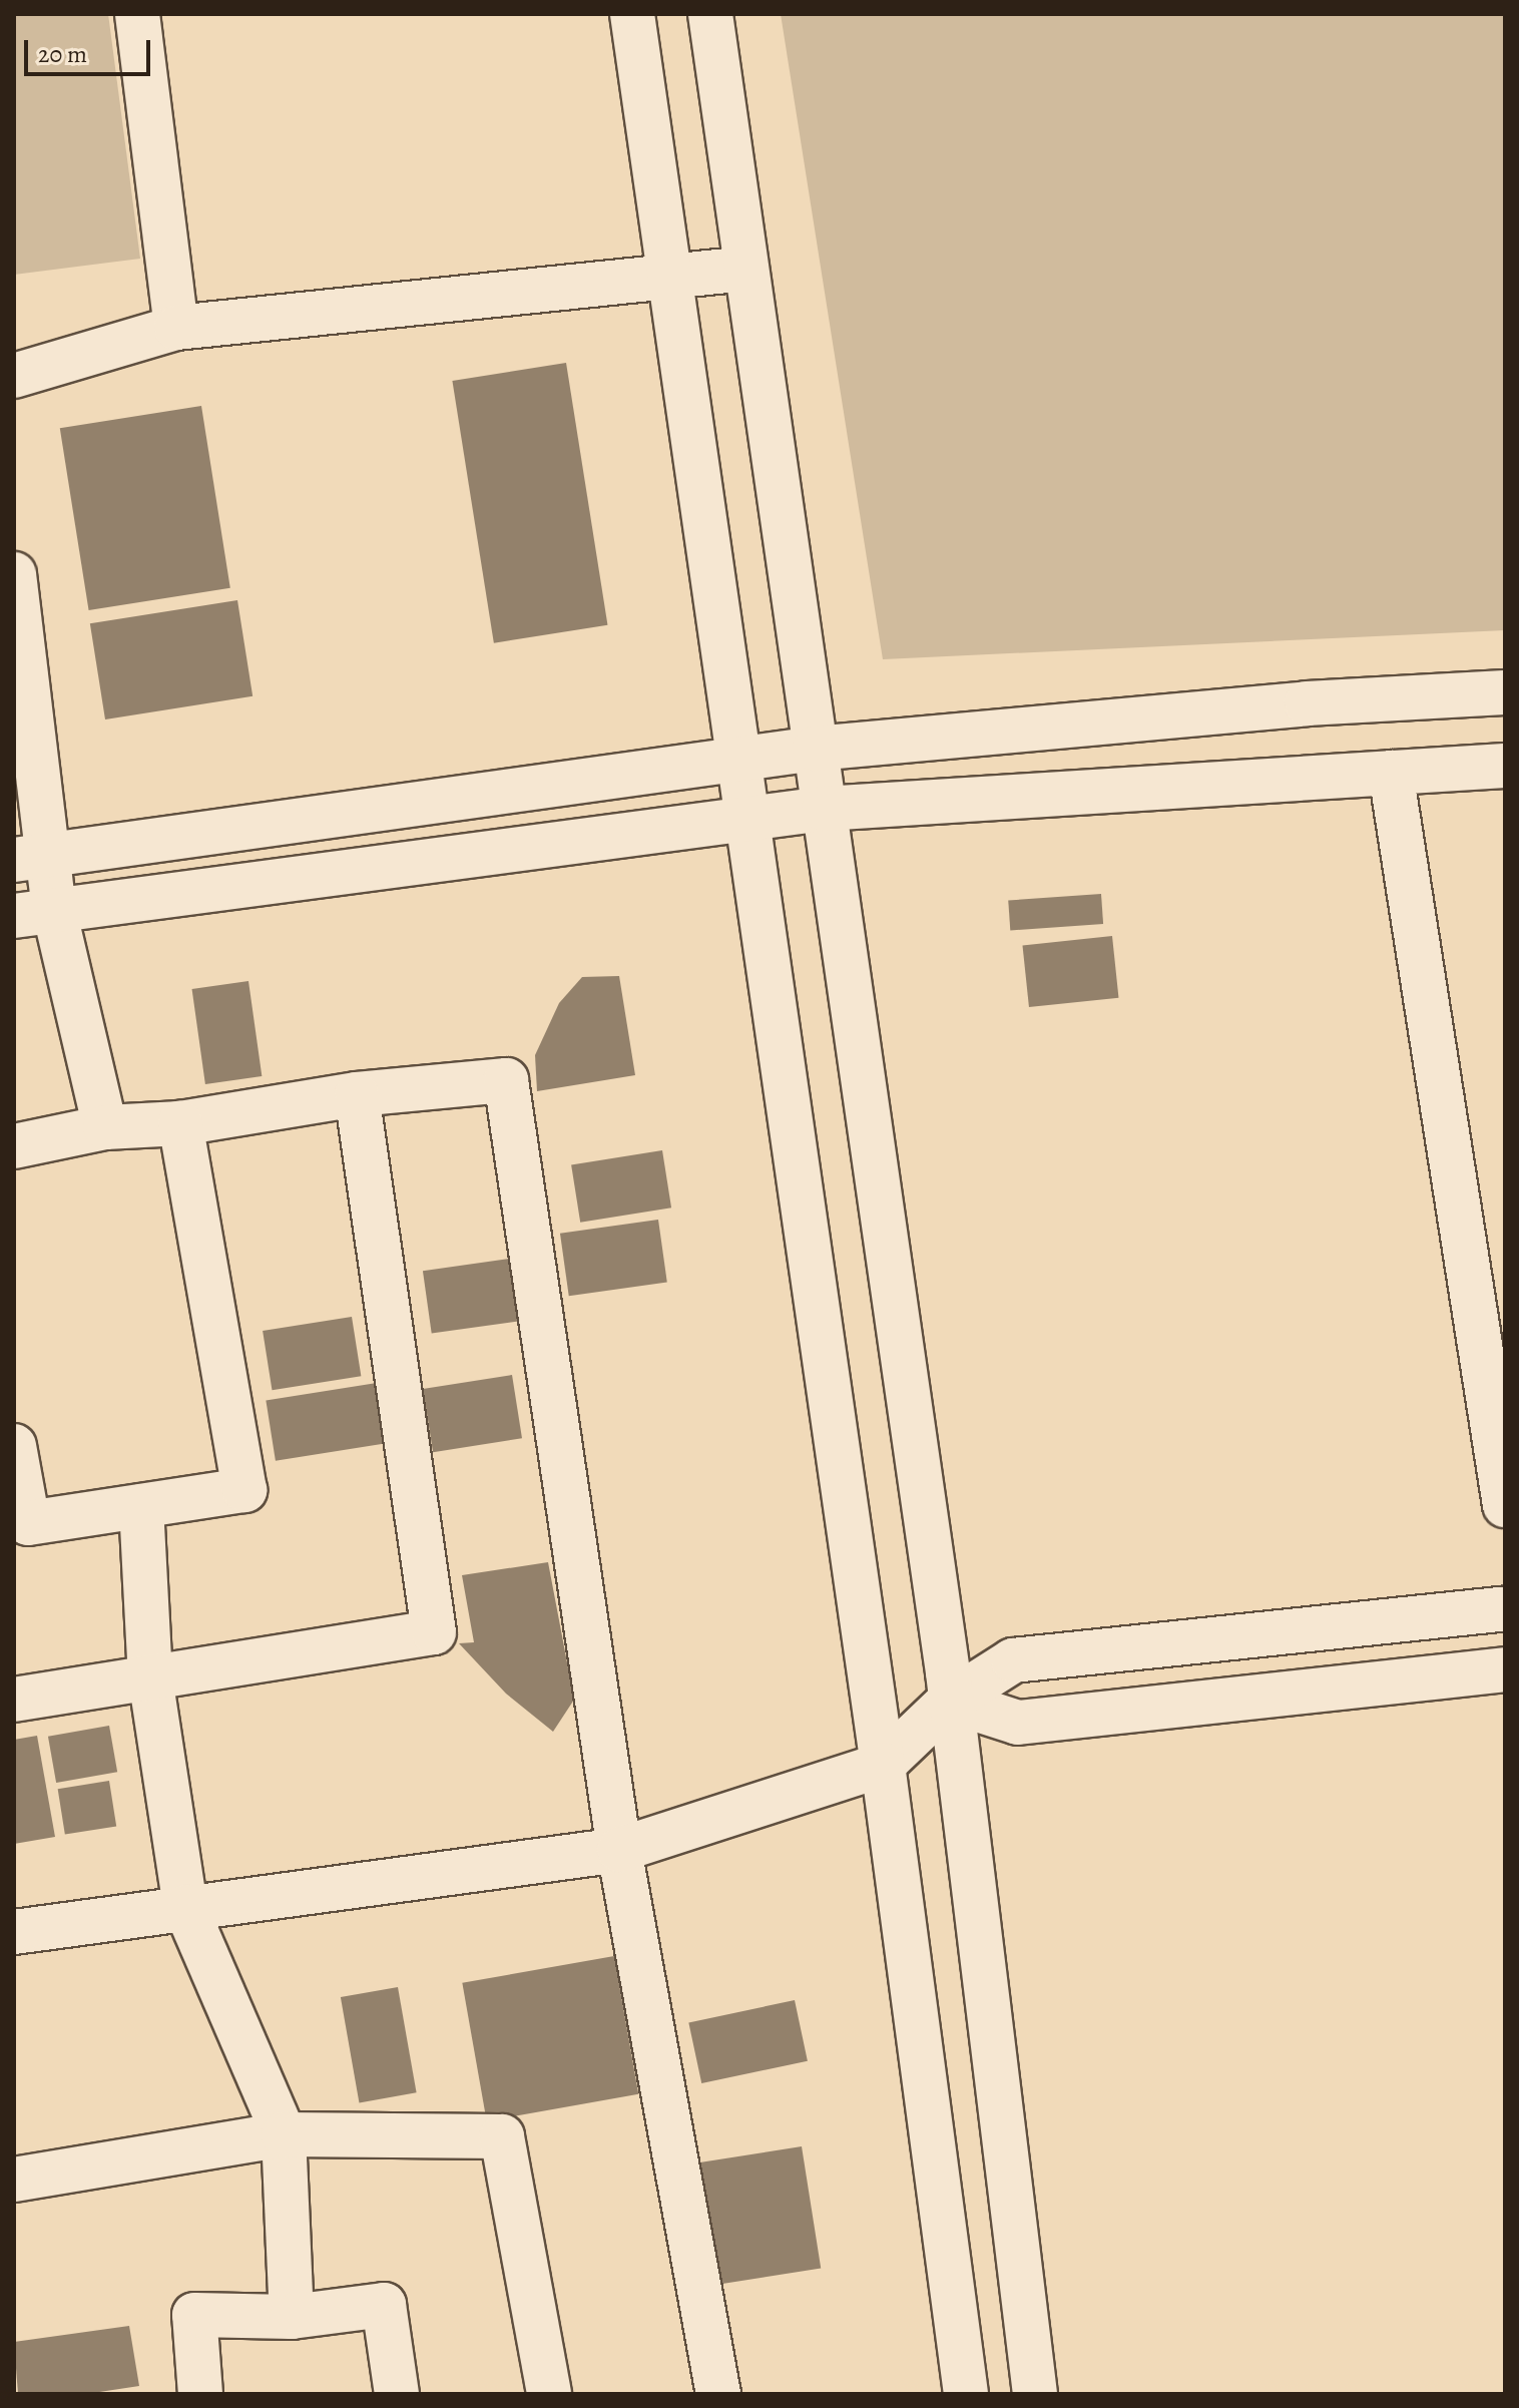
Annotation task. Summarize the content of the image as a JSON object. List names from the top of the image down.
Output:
{
  "scale_bar": "20 m"
}
